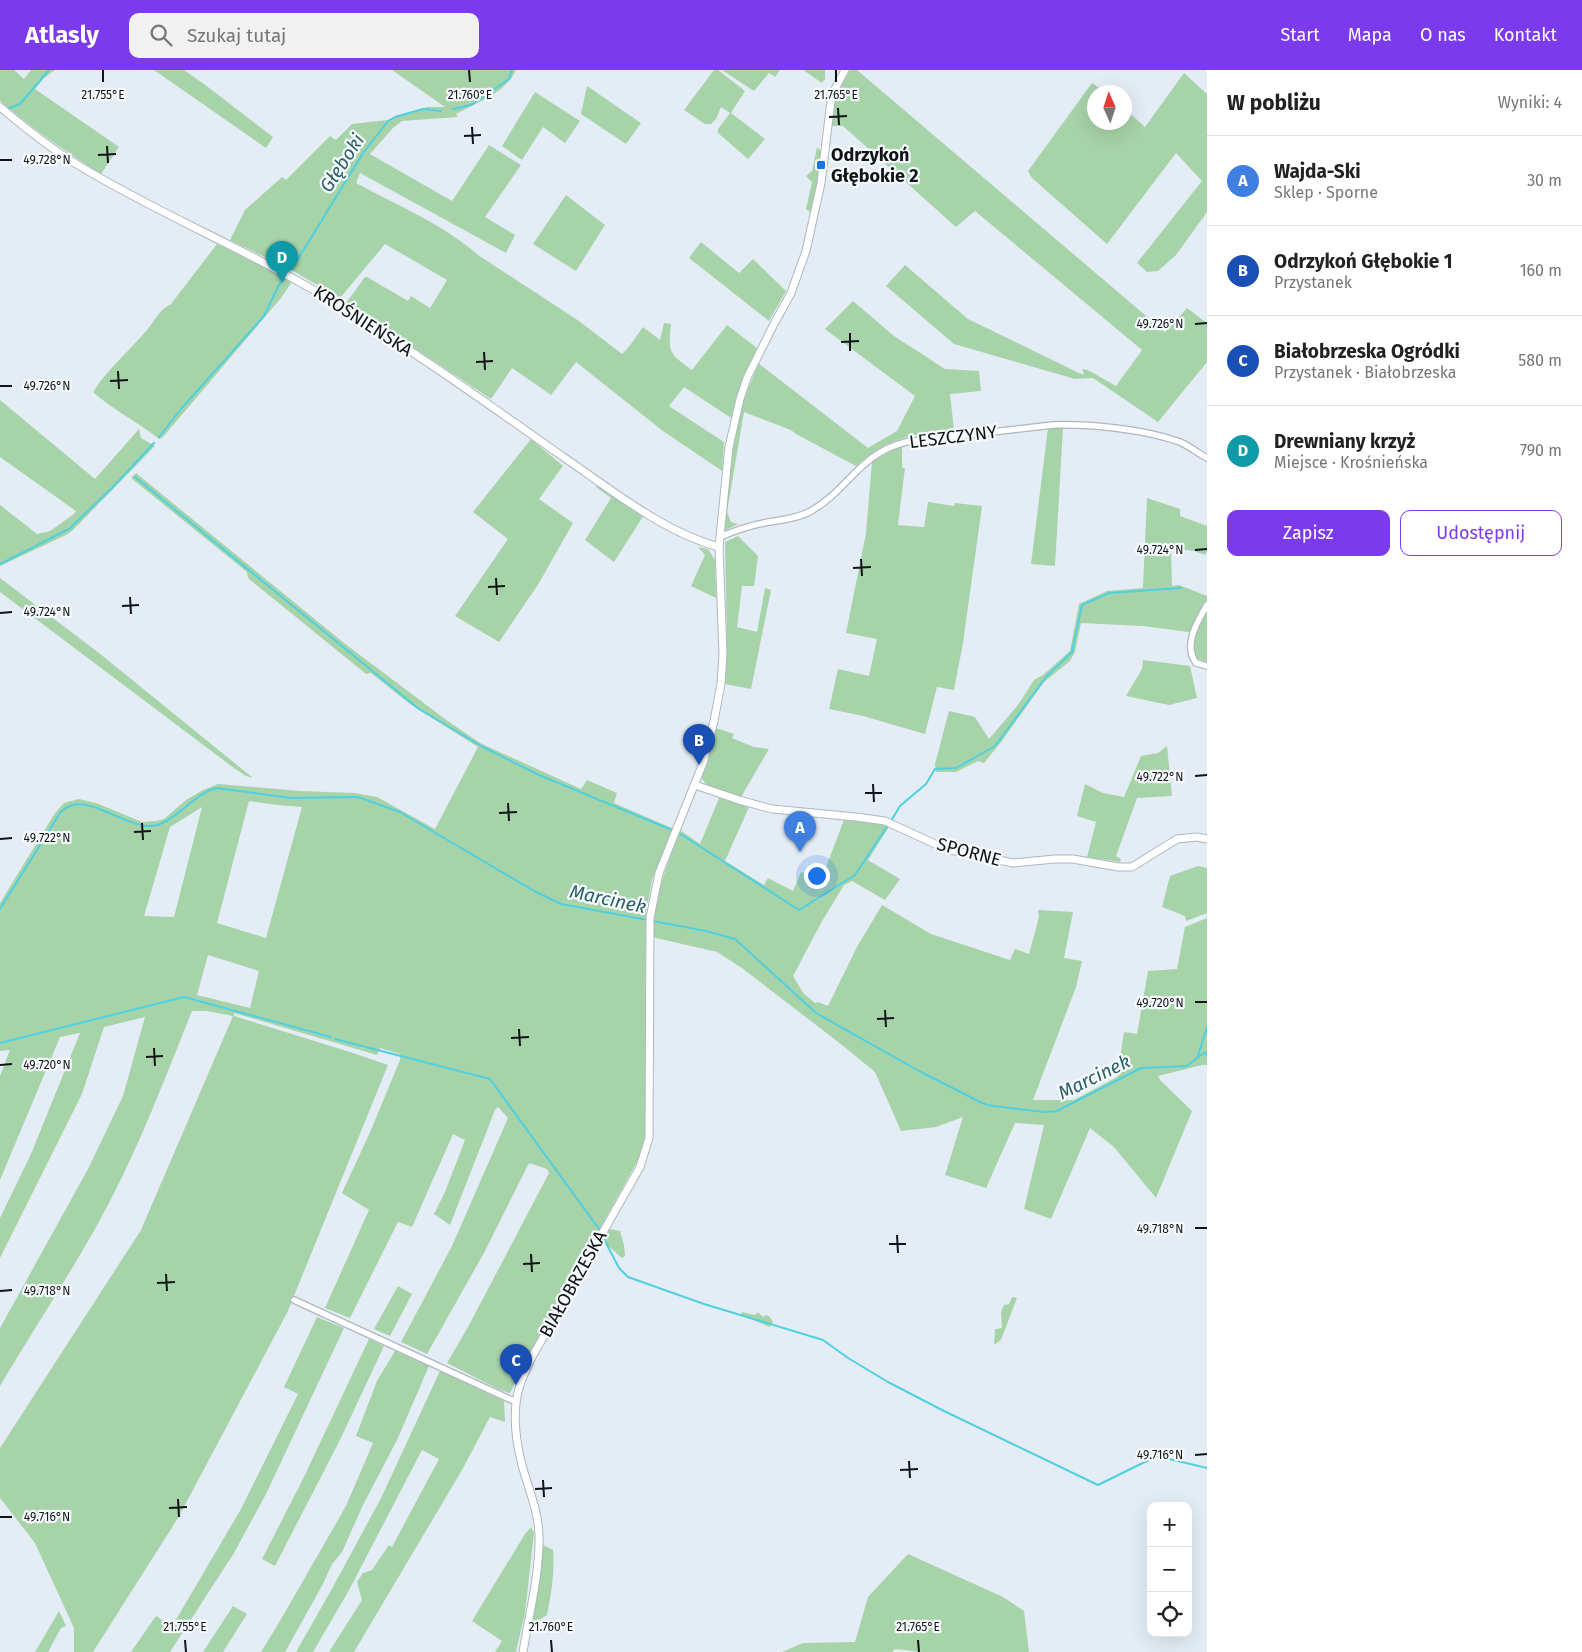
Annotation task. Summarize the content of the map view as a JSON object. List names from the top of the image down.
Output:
{
  "streets": {
    "street": [
      "KROŚNIEŃSKA",
      "LESZCZYNY",
      "SPORNE",
      "BIAŁOBRZESKA"
    ]
  },
  "crossings": [
    ["KROŚNIEŃSKA", "BIAŁOBRZESKA"],
    ["LESZCZYNY", "BIAŁOBRZESKA"],
    ["SPORNE", "BIAŁOBRZESKA"]
  ],
  "water": ["Głęboki", "Marcinek"],
  "places": {
    "transit": ["Odrzykoń Głębokie 2"]
  },
  "north": "top",
  "page": {
    "header": "Atlasly",
    "search": "Szukaj tutaj",
    "nav": [
      "Start",
      "Mapa",
      "O nas",
      "Kontakt"
    ],
    "heading": ["W pobliżu", "Wyniki: 4"],
    "list": [
      {
        "mark": "A",
        "name": "Wajda-Ski",
        "note": "Sklep · Sporne",
        "value": "30 m"
      },
      {
        "mark": "B",
        "name": "Odrzykoń Głębokie 1",
        "note": "Przystanek",
        "value": "160 m"
      },
      {
        "mark": "C",
        "name": "Białobrzeska Ogródki",
        "note": "Przystanek · Białobrzeska",
        "value": "580 m"
      },
      {
        "mark": "D",
        "name": "Drewniany krzyż",
        "note": "Miejsce · Krośnieńska",
        "value": "790 m"
      }
    ],
    "pins": [
      "D",
      "B",
      "A",
      "C"
    ],
    "buttons": ["Zapisz", "Udostępnij"],
    "map_buttons": ["+", "−"]
  },
  "coordinates": [
    "21.755°E",
    "21.760°E",
    "21.765°E",
    "49.728°N",
    "49.726°N",
    "49.724°N",
    "49.722°N",
    "49.720°N",
    "49.718°N",
    "49.716°N"
  ]
}
